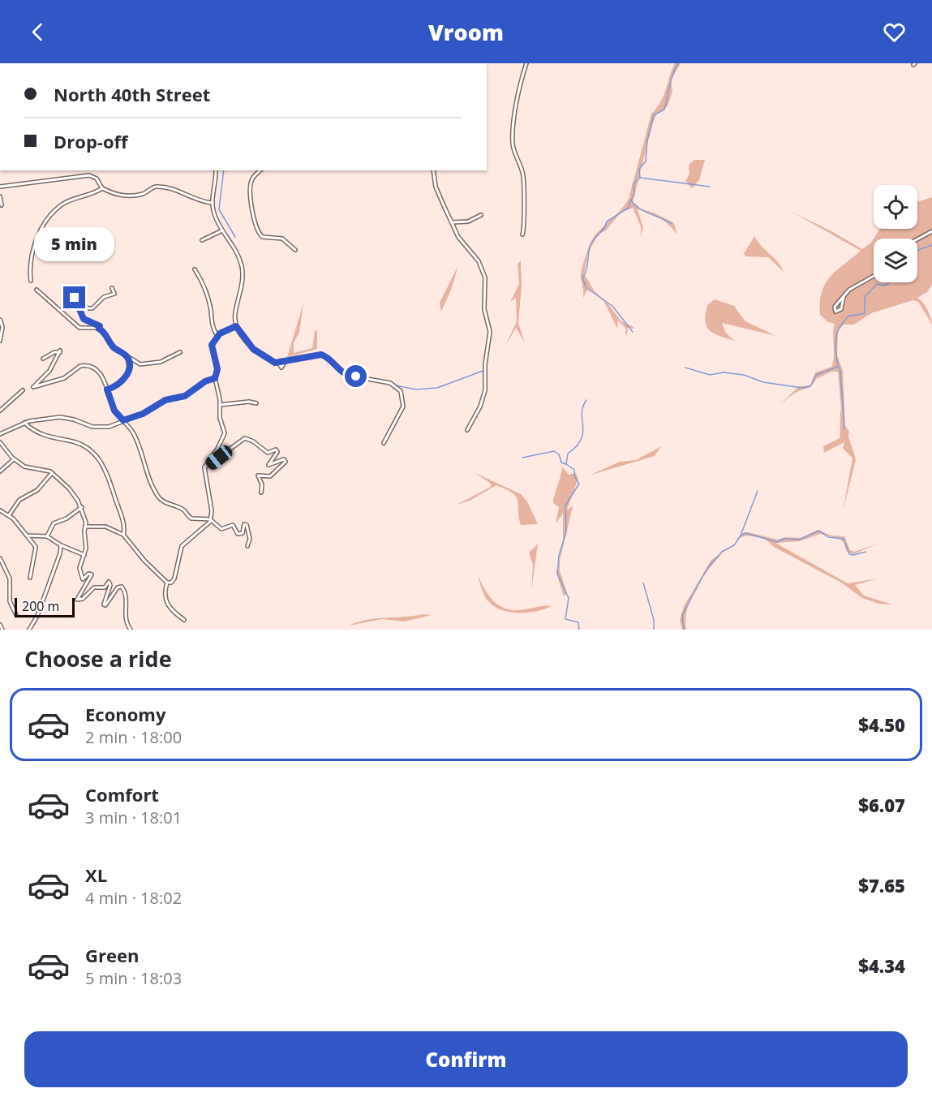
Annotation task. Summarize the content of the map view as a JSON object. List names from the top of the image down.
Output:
{
  "scale_bar": "200 m",
  "page": {
    "header": "Vroom",
    "banner": ["North 40th Street", "Drop-off"],
    "bubble": "5 min",
    "scale": "200 m",
    "heading": "Choose a ride",
    "list": [
      {
        "name": "Economy",
        "note": "2 min · 18:00",
        "value": "$4.50"
      },
      {
        "name": "Comfort",
        "note": "3 min · 18:01",
        "value": "$6.07"
      },
      {
        "name": "XL",
        "note": "4 min · 18:02",
        "value": "$7.65"
      },
      {
        "name": "Green",
        "note": "5 min · 18:03",
        "value": "$4.34"
      }
    ],
    "buttons": "Confirm"
  }
}
